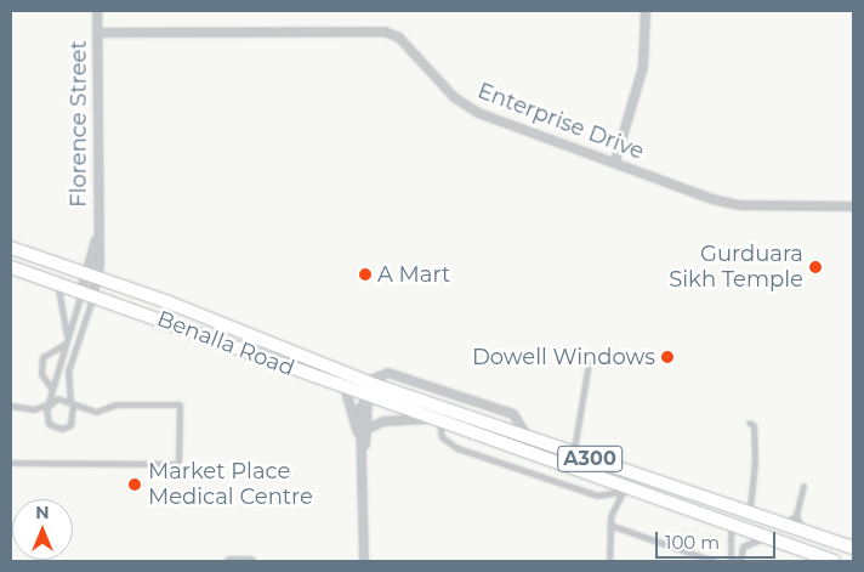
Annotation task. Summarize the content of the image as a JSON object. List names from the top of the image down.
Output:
{
  "streets": {
    "highway": ["Benalla Road", "A300"],
    "street": ["Enterprise Drive", "Florence Street"]
  },
  "crossings": [
    ["Enterprise Drive", "Florence Street"],
    ["Florence Street", "Benalla Road"]
  ],
  "places": [
    "Gurduara Sikh Temple",
    "A Mart",
    "Dowell Windows",
    "Market Place Medical Centre"
  ],
  "scale_bar": "100 m",
  "north": "top"
}
